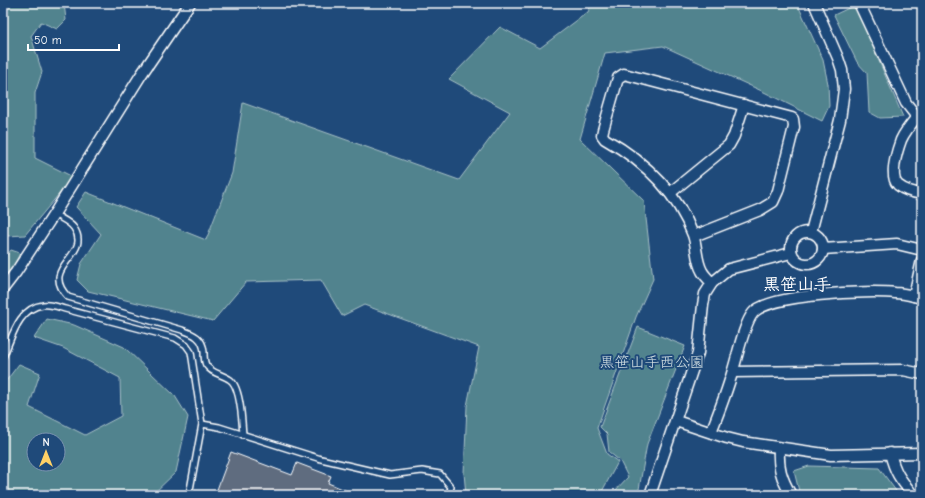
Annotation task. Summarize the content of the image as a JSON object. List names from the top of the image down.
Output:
{
  "districts": ["黒笹山手"],
  "parks": ["黒笹山手西公園"],
  "scale_bar": "50 m",
  "north": "top"
}
